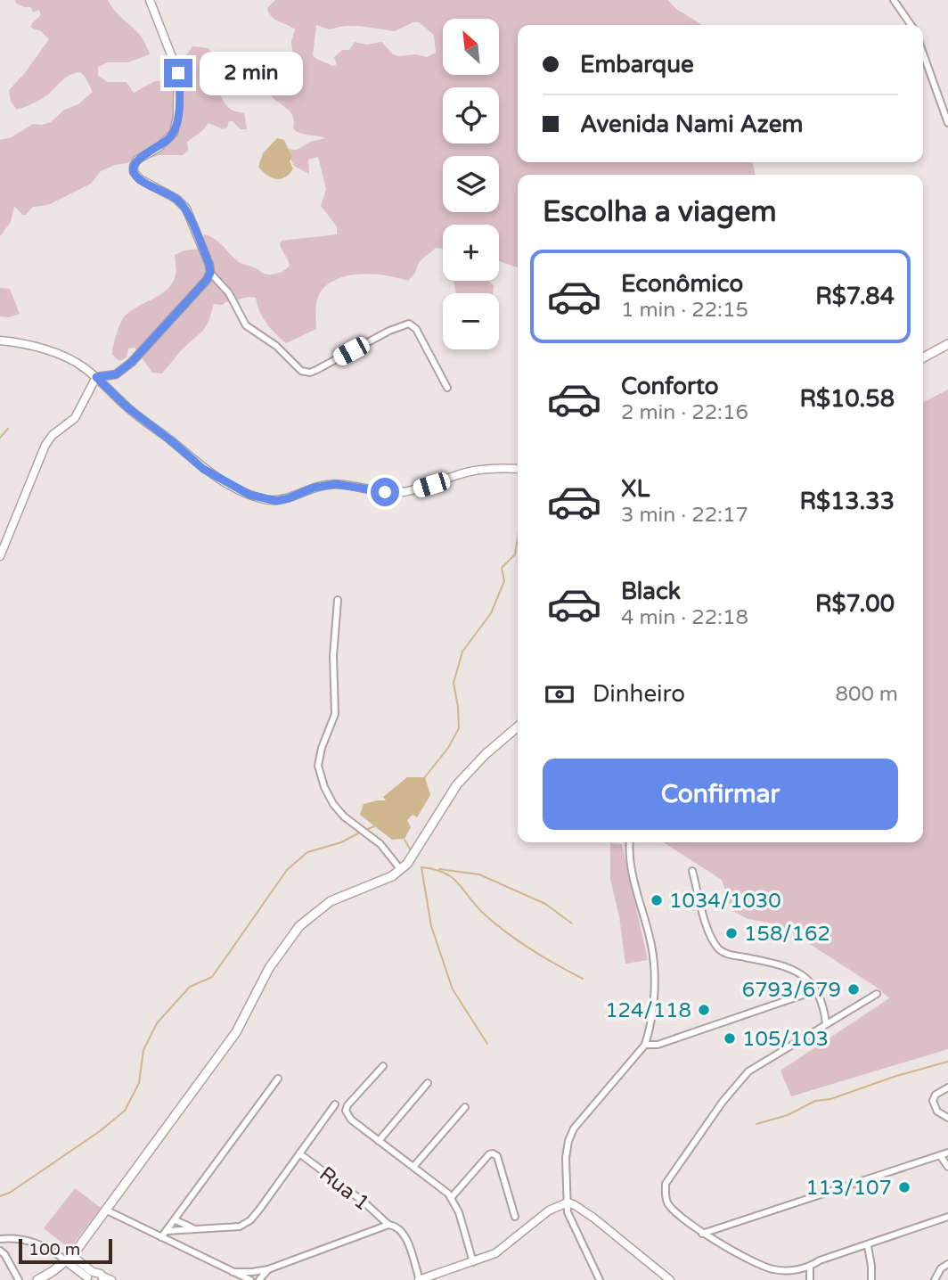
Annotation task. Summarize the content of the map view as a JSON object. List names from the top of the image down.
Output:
{
  "streets": {
    "street": ["Rua 1"]
  },
  "places": [
    "1034/1030",
    "158/162",
    "6793/679",
    "124/118",
    "105/103",
    "113/107"
  ],
  "scale_bar": "100 m",
  "north": "top left",
  "page": {
    "map_buttons": ["+", "−"],
    "banner": ["Embarque", "Avenida Nami Azem"],
    "bubble": "2 min",
    "heading": "Escolha a viagem",
    "list": [
      {
        "name": "Econômico",
        "note": "1 min · 22:15",
        "value": "R$7.84"
      },
      {
        "name": "Conforto",
        "note": "2 min · 22:16",
        "value": "R$10.58"
      },
      {
        "name": "XL",
        "note": "3 min · 22:17",
        "value": "R$13.33"
      },
      {
        "name": "Black",
        "note": "4 min · 22:18",
        "value": "R$7.00"
      }
    ],
    "pay": ["Dinheiro", "800 m"],
    "buttons": "Confirmar",
    "scale": "100 m"
  }
}
